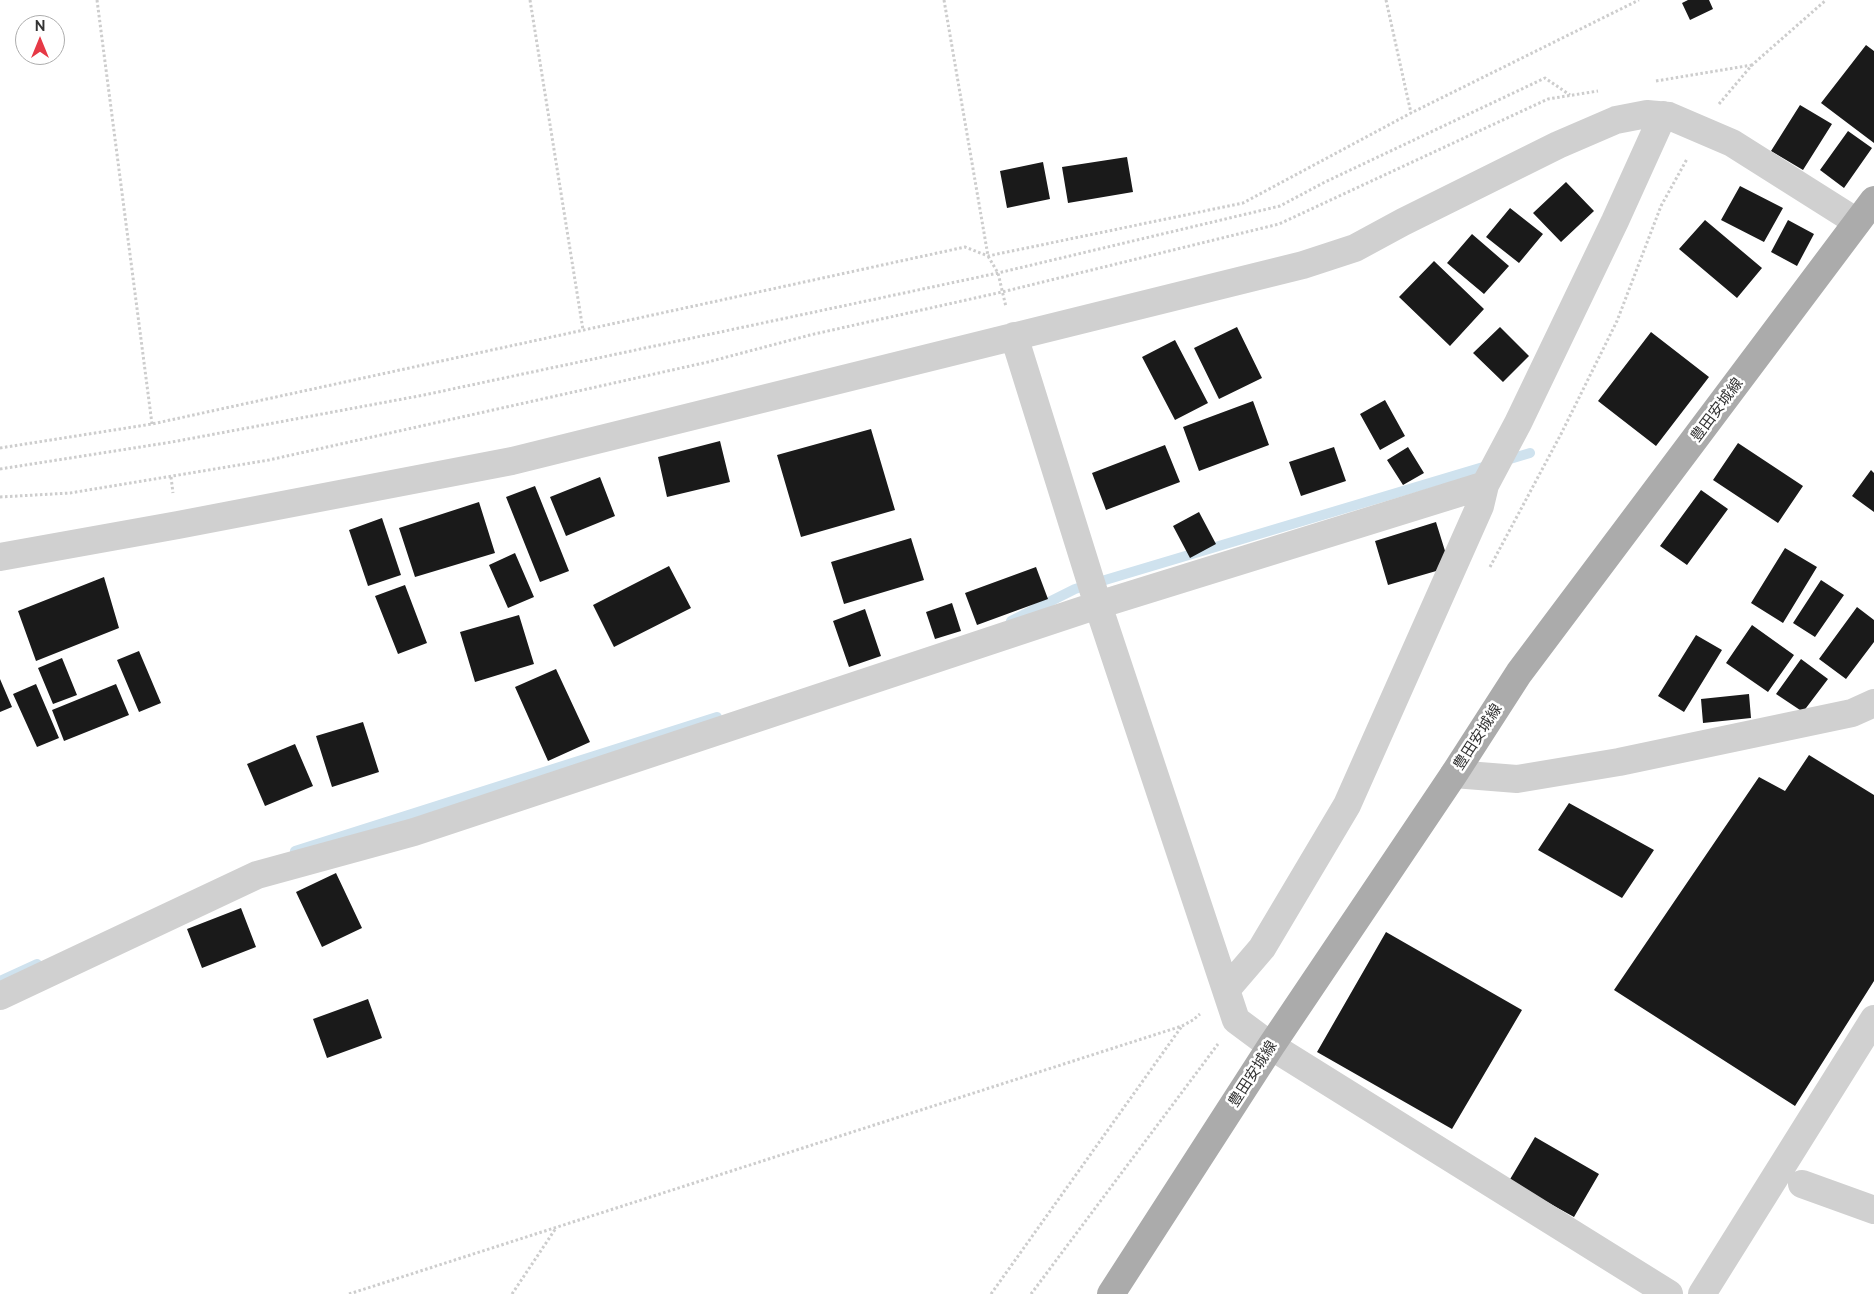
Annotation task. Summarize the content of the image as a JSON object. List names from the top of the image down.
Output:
{
  "streets": {
    "main road": ["豊田安城線"]
  },
  "north": "top"
}
